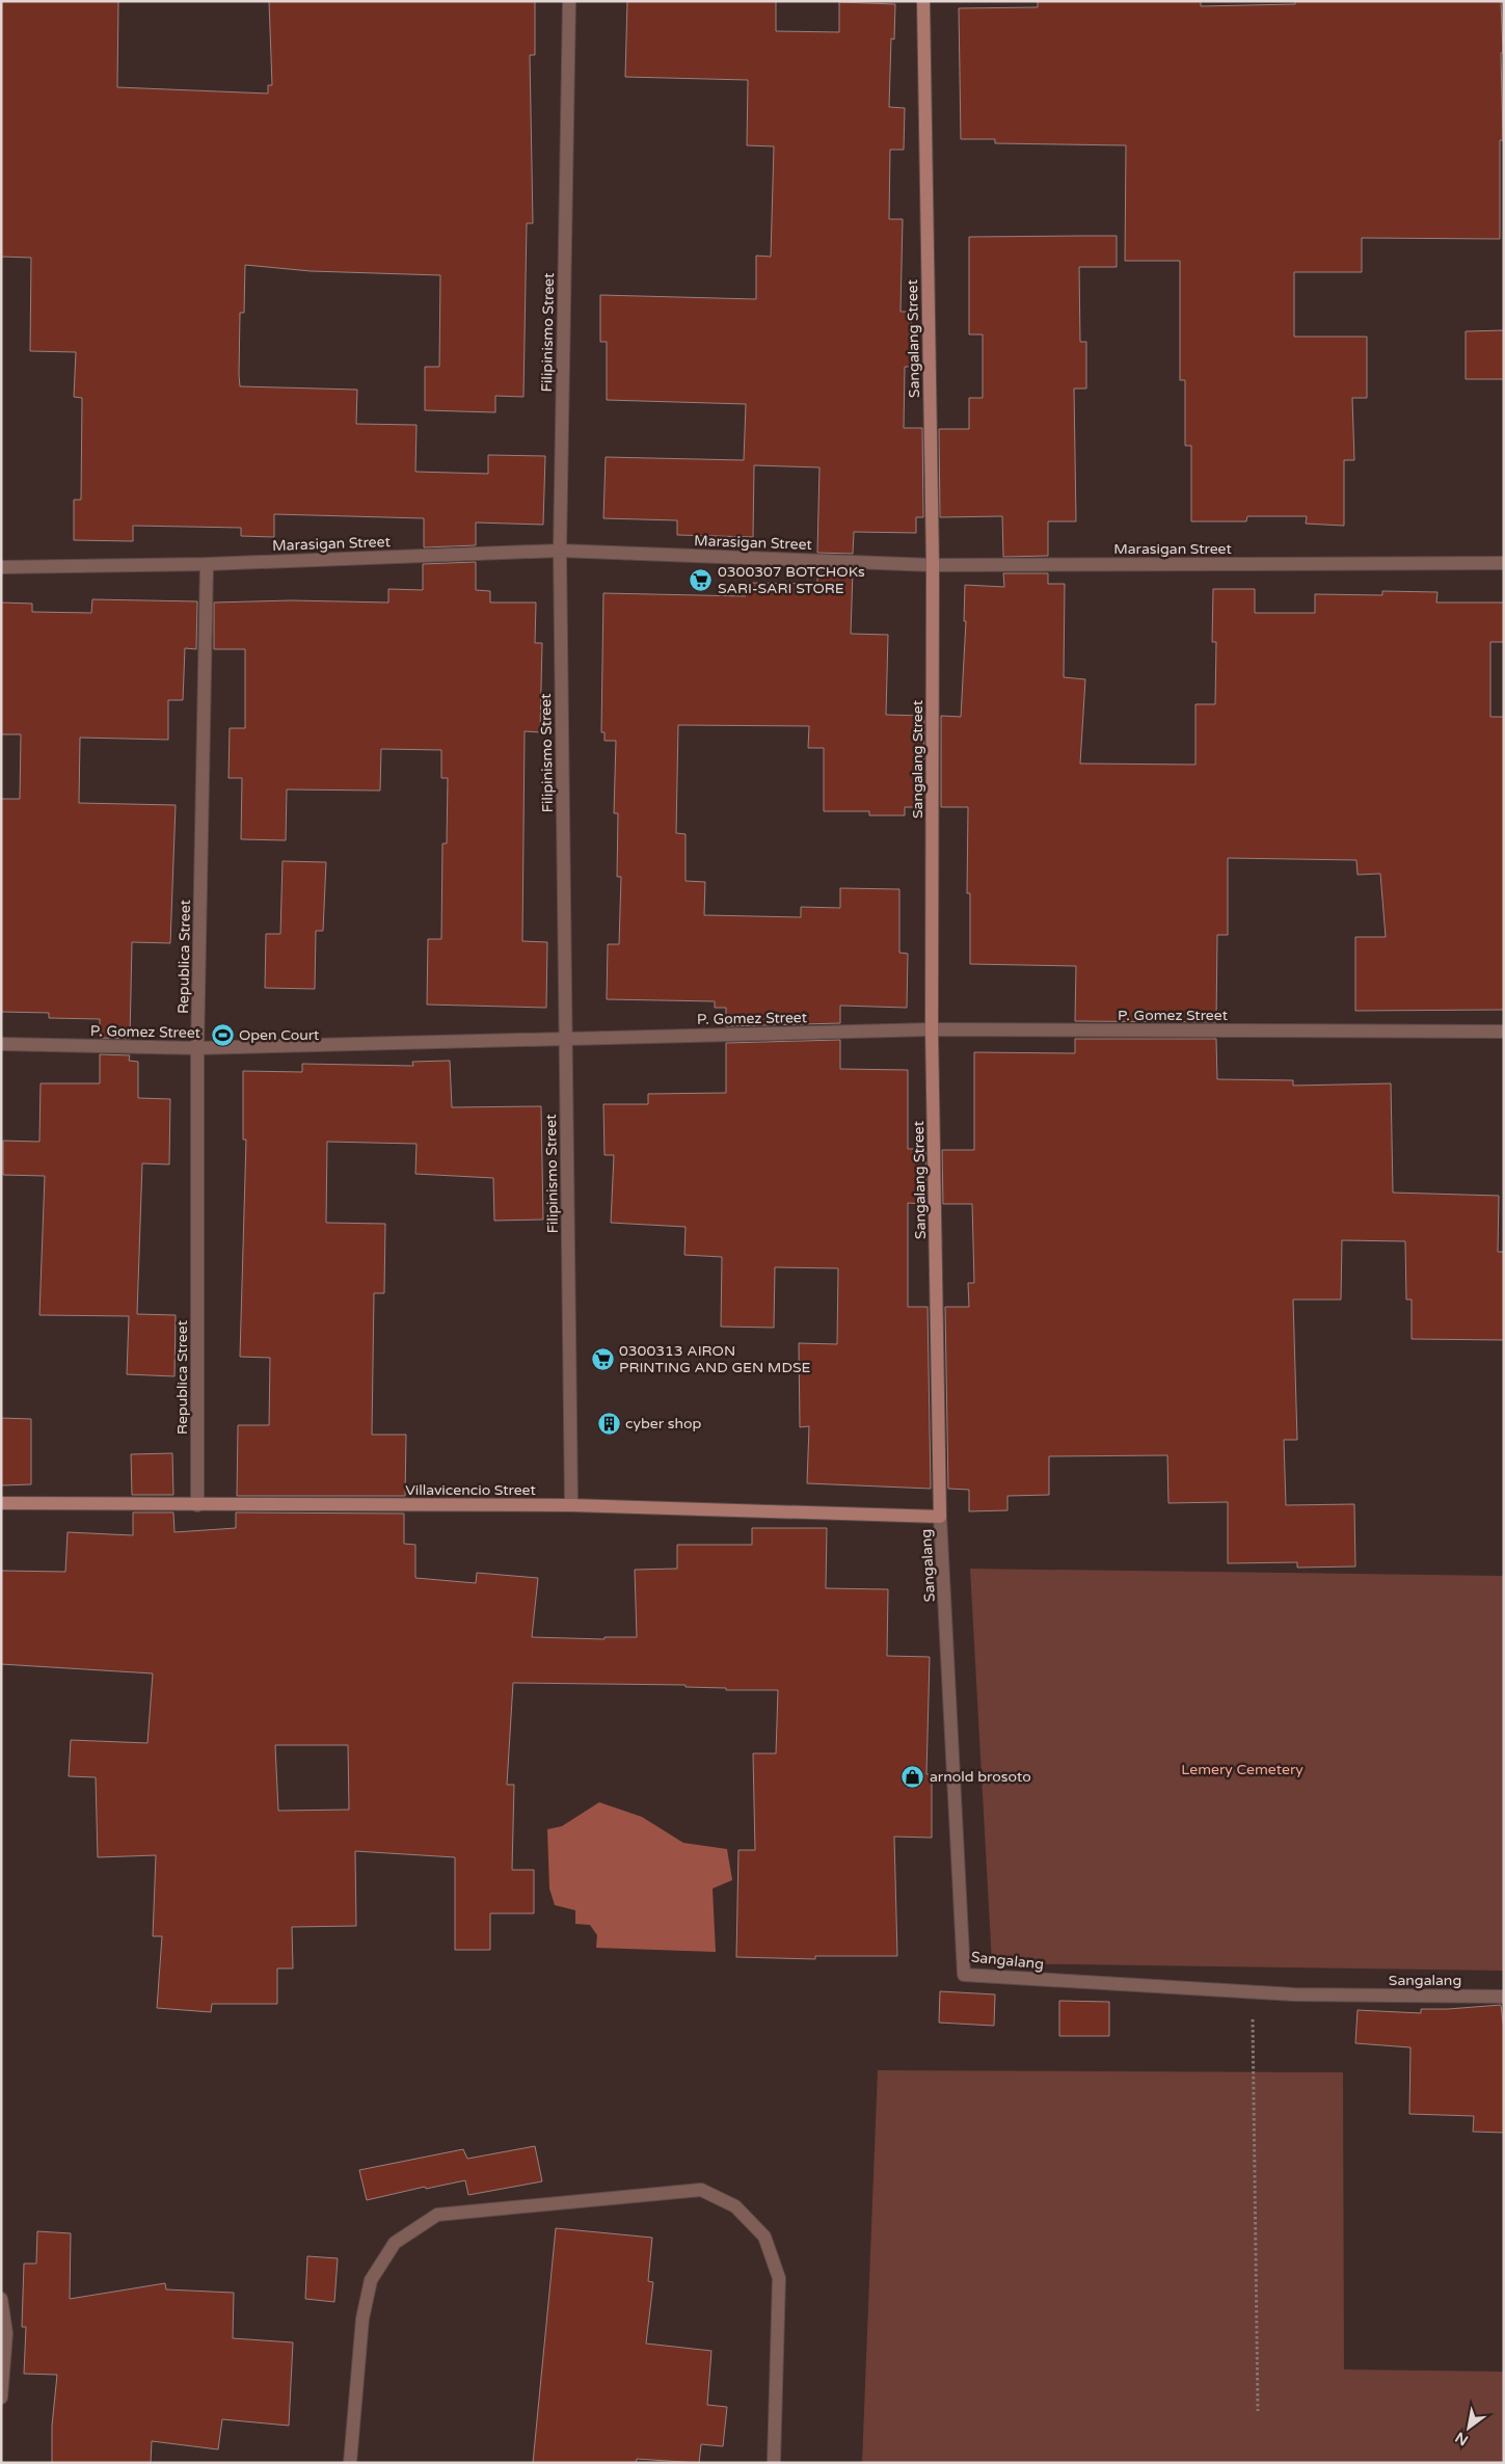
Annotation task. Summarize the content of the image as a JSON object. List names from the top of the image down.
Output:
{
  "streets": {
    "street": [
      "Filipinismo Street",
      "Sangalang Street",
      "Marasigan Street",
      "Republica Street",
      "P. Gomez Street",
      "Villavicencio Street",
      "Sangalang"
    ]
  },
  "crossings": [
    ["Filipinismo Street", "Marasigan Street"],
    ["Filipinismo Street", "P. Gomez Street"],
    ["Filipinismo Street", "Villavicencio Street"],
    ["Sangalang Street", "Marasigan Street"],
    ["Sangalang Street", "P. Gomez Street"],
    ["Sangalang Street", "Villavicencio Street"],
    ["Sangalang Street", "Sangalang"],
    ["Marasigan Street", "Republica Street"],
    ["Republica Street", "P. Gomez Street"],
    ["Republica Street", "Villavicencio Street"],
    ["Villavicencio Street", "Sangalang"]
  ],
  "parks": ["Lemery Cemetery"],
  "places": {
    "supermarket": ["0300307 BOTCHOKs SARI-SARI STORE", "0300313 AIRON PRINTING AND GEN MDSE"],
    "sports": ["Open Court"],
    "building": ["cyber shop"],
    "shop": ["arnold brosoto"]
  },
  "north": "bottom left"
}
